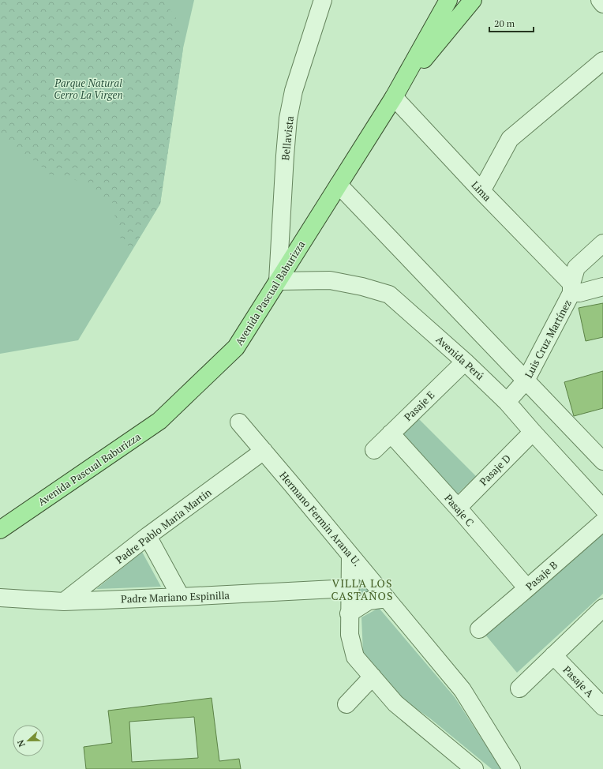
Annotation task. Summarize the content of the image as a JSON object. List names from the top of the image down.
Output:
{
  "streets": {
    "main road": ["Avenida Pascual Baburizza"],
    "street": [
      "Bellavista",
      "Lima",
      "Luis Cruz Martínez",
      "Avenida Perú",
      "Pasaje E",
      "Pasaje D",
      "Pasaje C",
      "Hermano Fermin Arana U.",
      "Padre Pablo Maria Martin",
      "Pasaje B",
      "Padre Mariano Espinilla",
      "Pasaje A"
    ]
  },
  "crossings": [
    ["Bellavista", "Avenida Pascual Baburizza"],
    ["Bellavista", "Avenida Perú"],
    ["Lima", "Avenida Pascual Baburizza"],
    ["Lima", "Luis Cruz Martínez"],
    ["Avenida Pascual Baburizza", "Avenida Perú"],
    ["Luis Cruz Martínez", "Avenida Perú"],
    ["Avenida Perú", "Pasaje E"],
    ["Avenida Perú", "Pasaje D"],
    ["Pasaje E", "Pasaje C"],
    ["Pasaje D", "Pasaje C"],
    ["Pasaje C", "Pasaje B"],
    ["Hermano Fermin Arana U.", "Padre Pablo Maria Martin"],
    ["Padre Pablo Maria Martin", "Padre Mariano Espinilla"]
  ],
  "districts": ["VILLA LOS CASTAÑOS"],
  "parks": ["Parque Natural Cerro La Virgen"],
  "scale_bar": "20 m",
  "north": "left"
}
